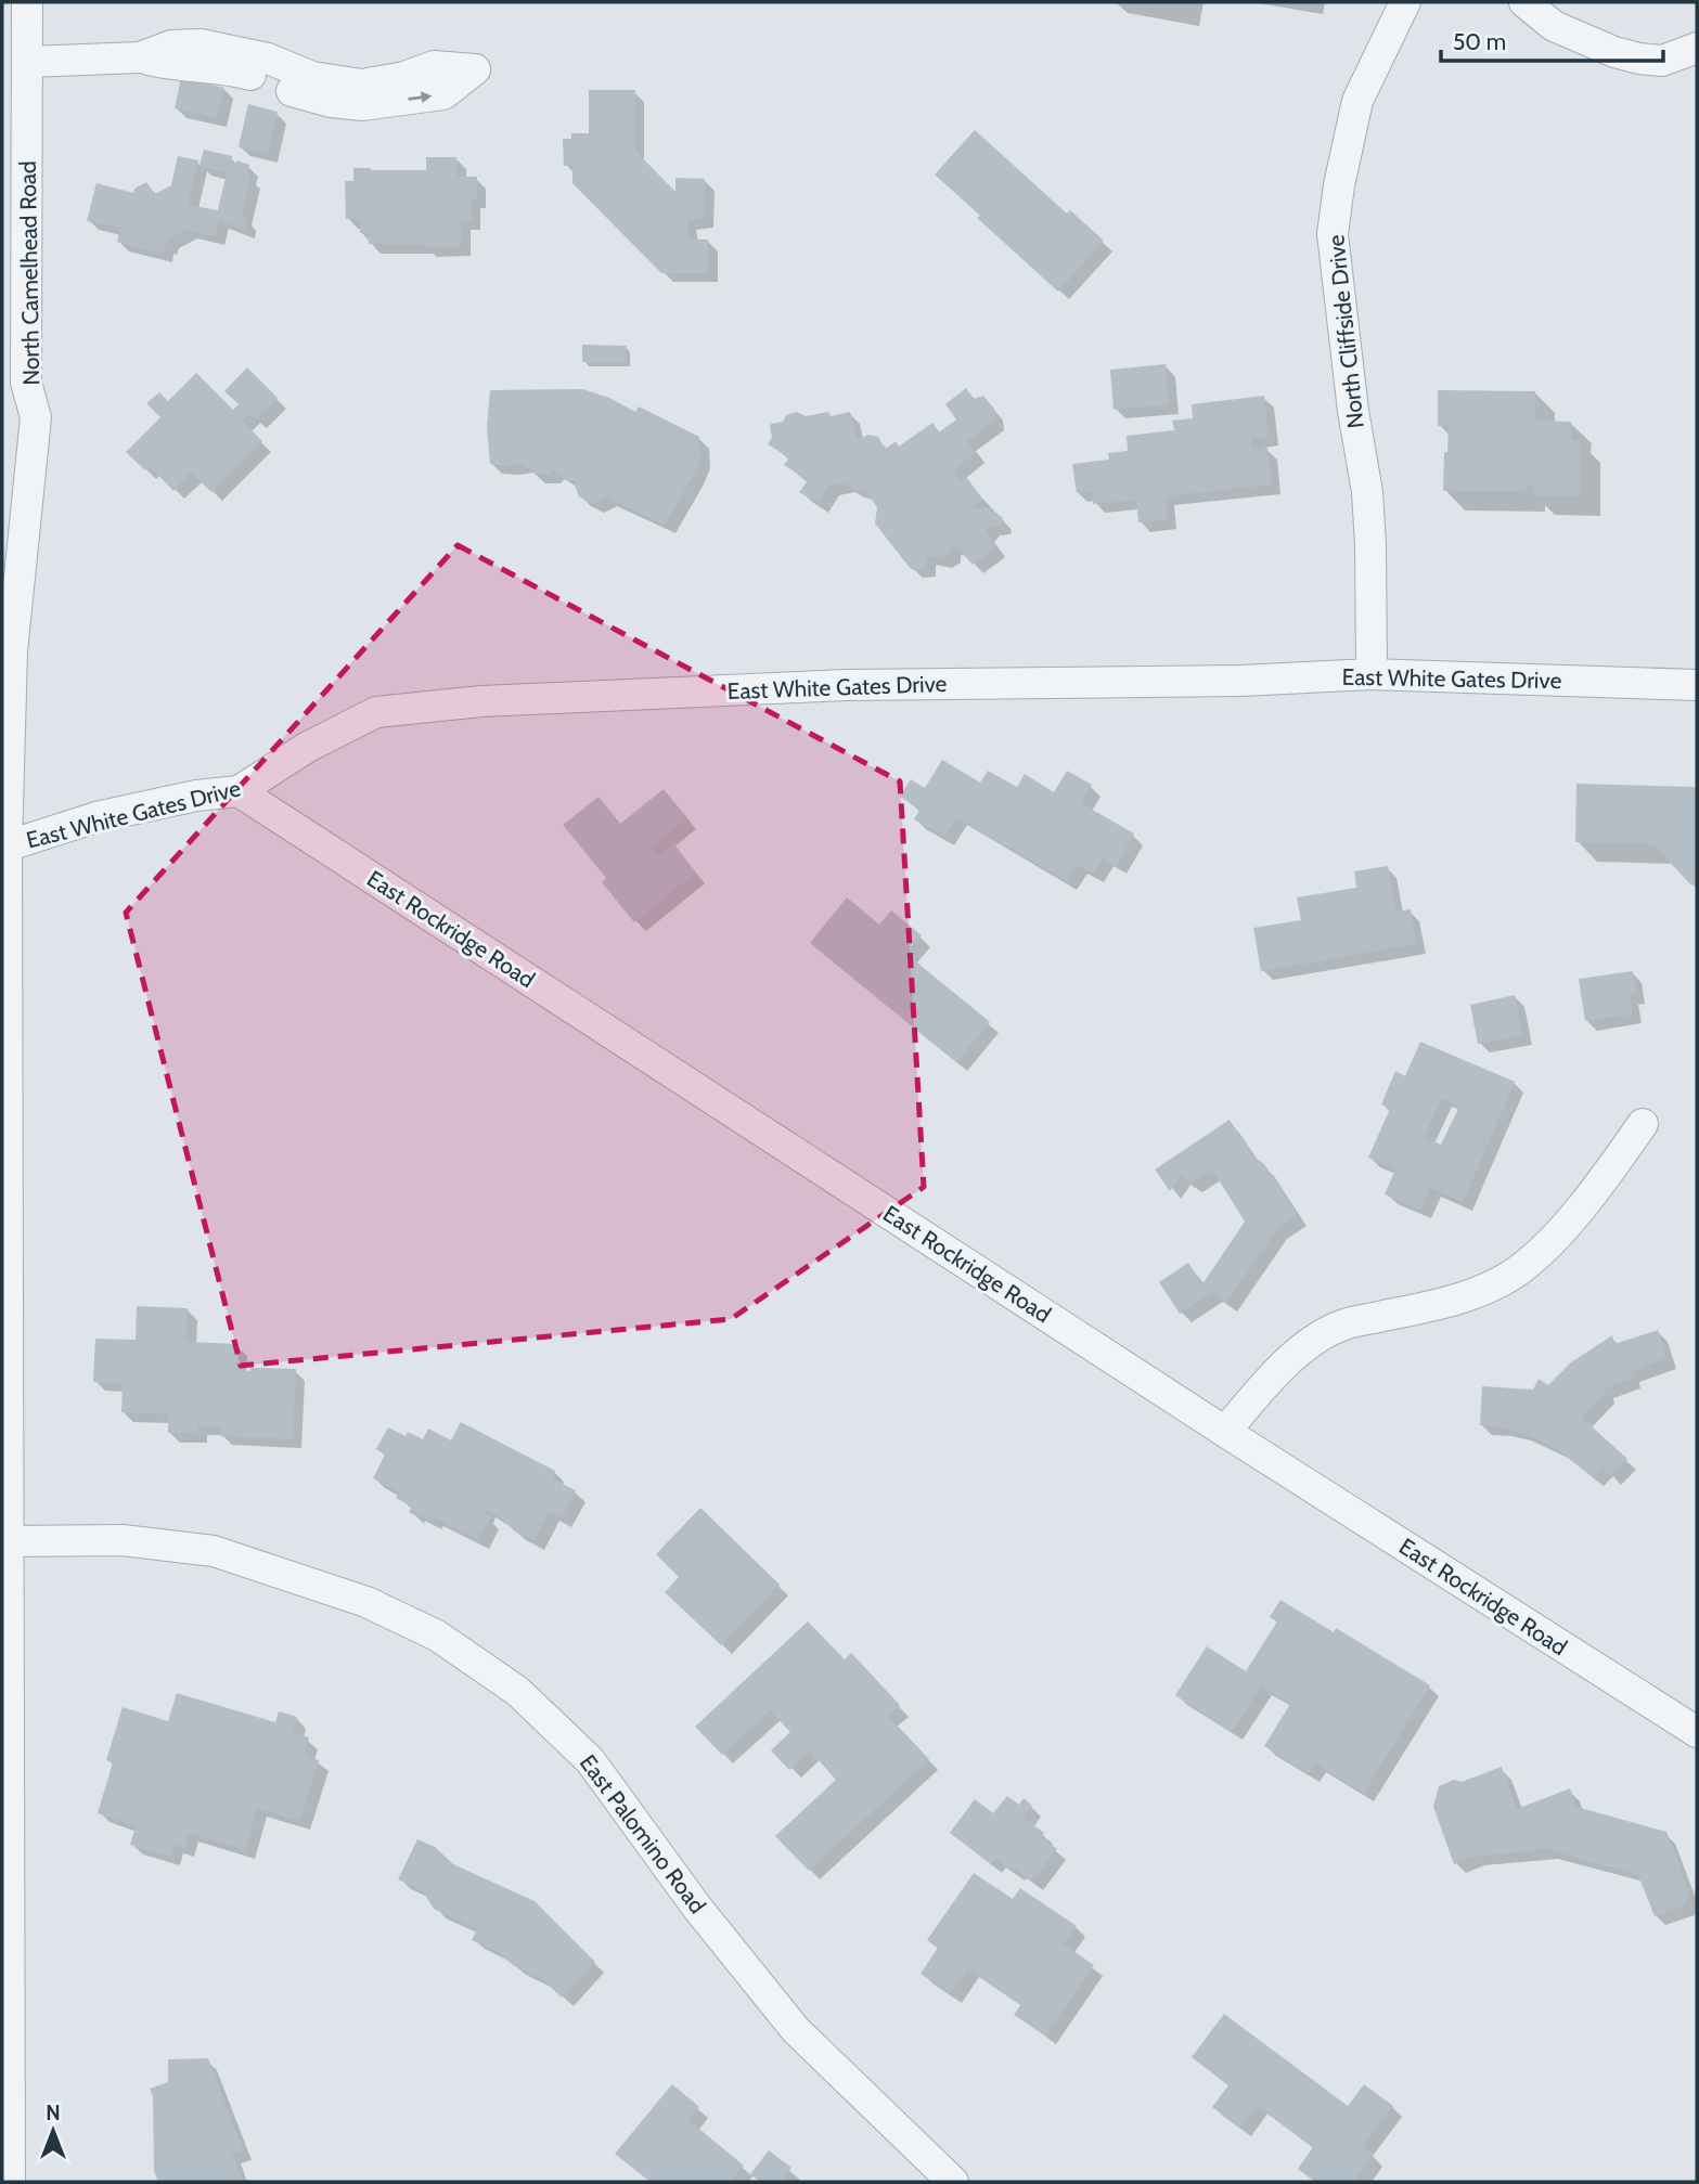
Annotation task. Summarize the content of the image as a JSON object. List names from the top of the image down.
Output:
{
  "streets": {
    "street": [
      "North Camelhead Road",
      "North Cliffside Drive",
      "East White Gates Drive",
      "East Rockridge Road",
      "East Palomino Road"
    ]
  },
  "crossings": [
    ["North Camelhead Road", "East White Gates Drive"],
    ["North Camelhead Road", "East Palomino Road"],
    ["North Cliffside Drive", "East White Gates Drive"],
    ["East White Gates Drive", "East Rockridge Road"]
  ],
  "scale_bar": "50 m",
  "north": "top"
}
